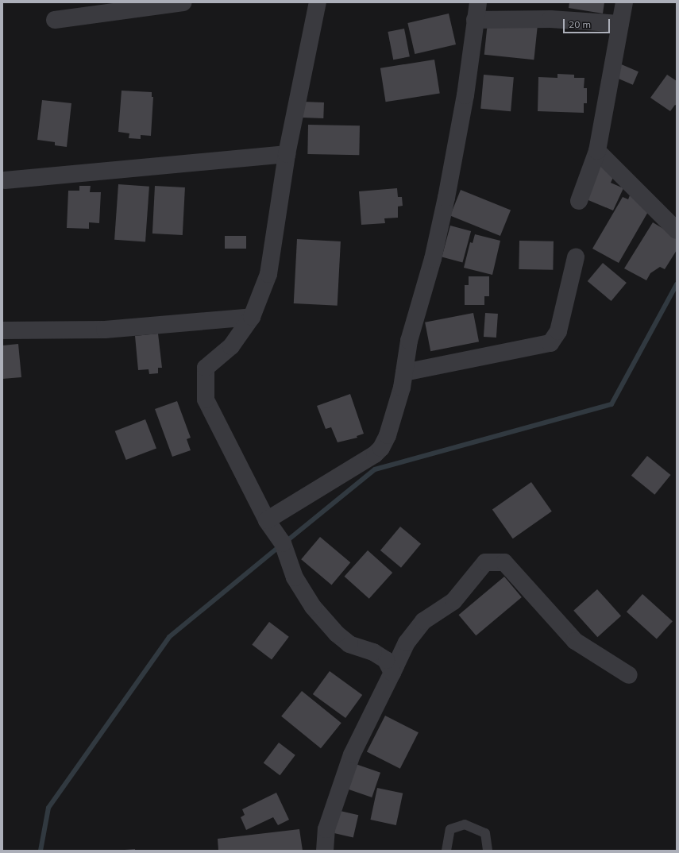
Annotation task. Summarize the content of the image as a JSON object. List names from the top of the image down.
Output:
{
  "scale_bar": "20 m"
}
